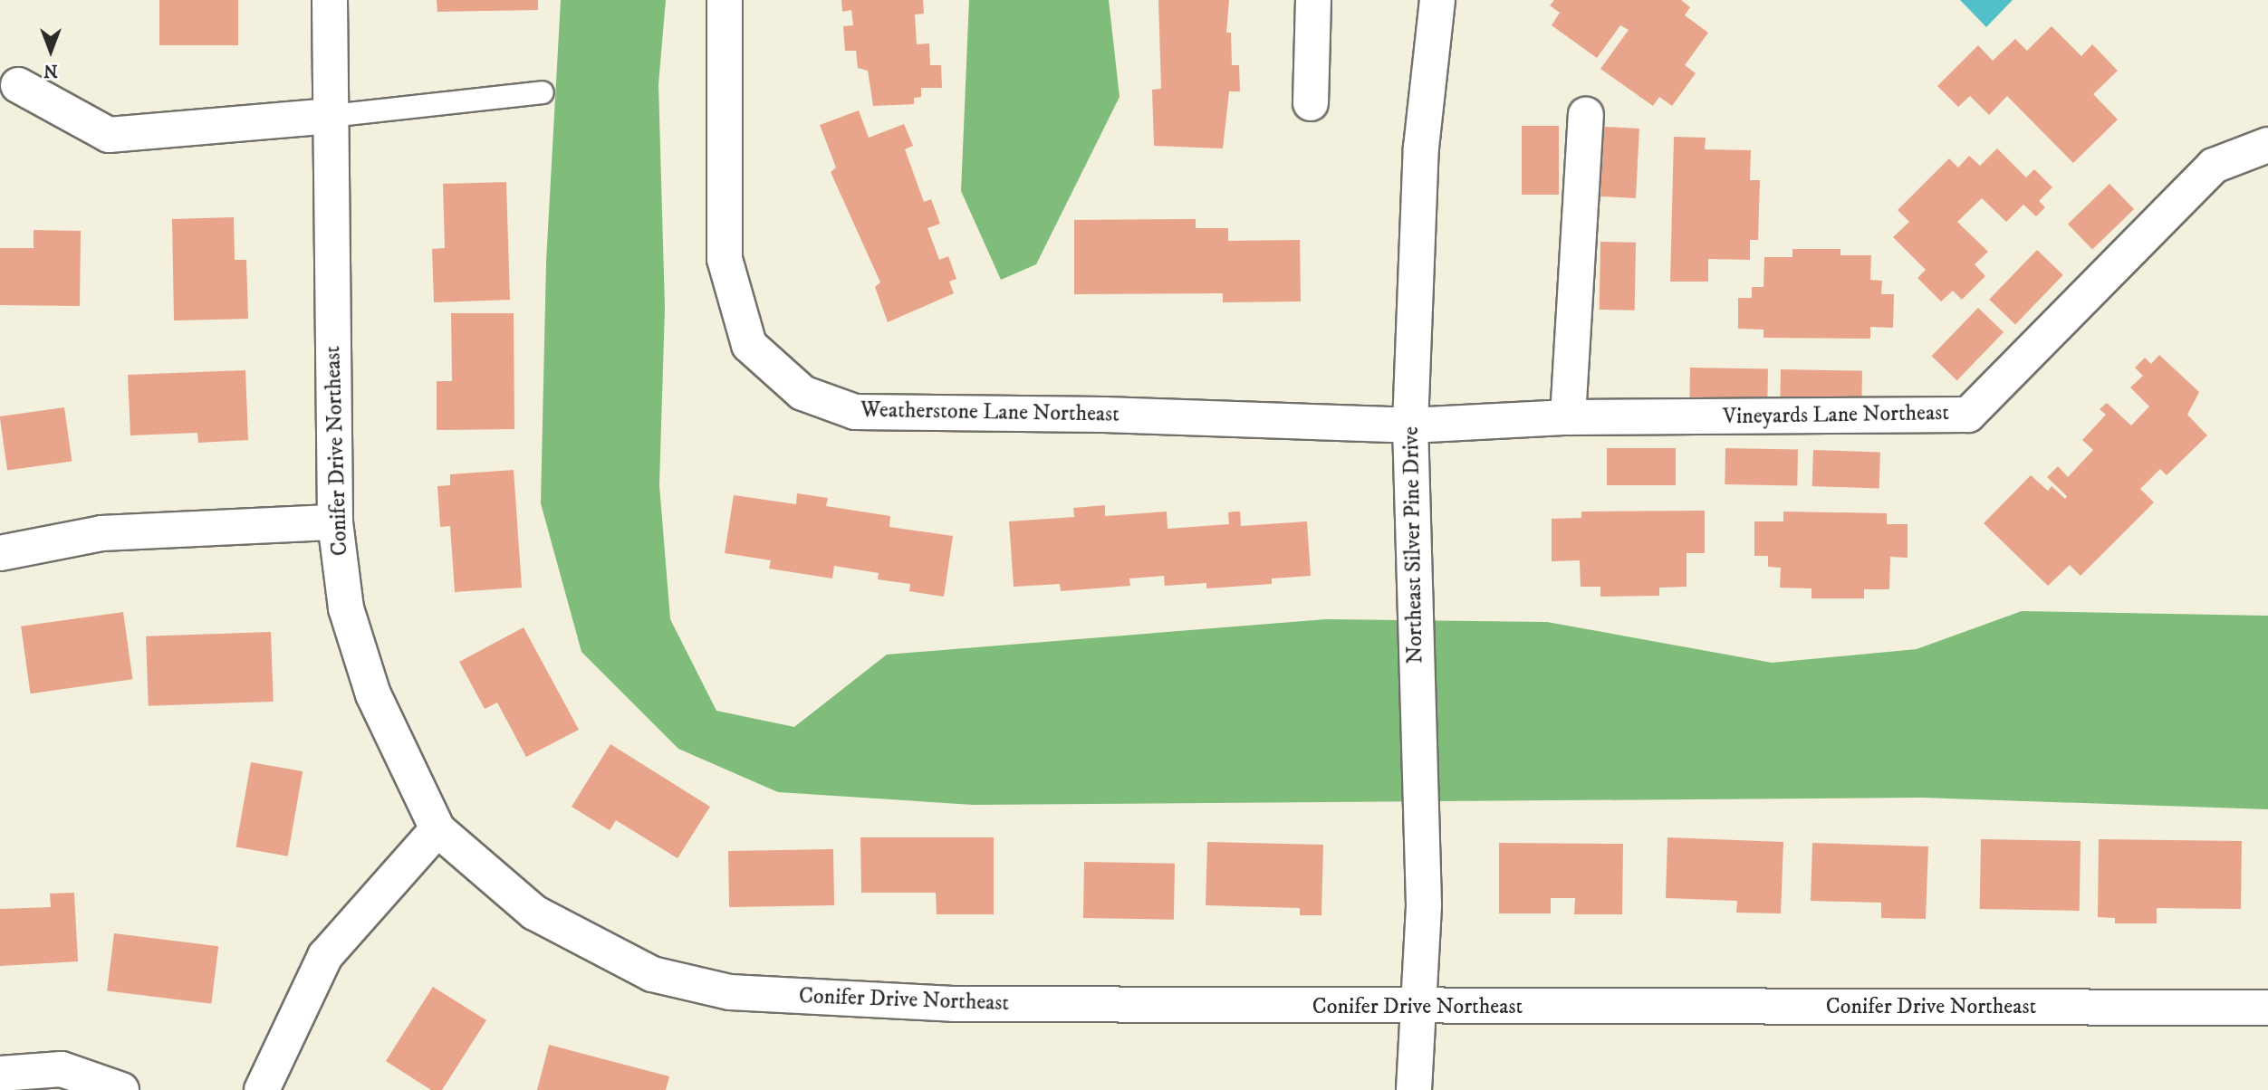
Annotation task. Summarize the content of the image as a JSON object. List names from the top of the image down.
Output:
{
  "streets": {
    "street": [
      "Weatherstone Lane Northeast",
      "Vineyards Lane Northeast",
      "Conifer Drive Northeast",
      "Northeast Silver Pine Drive"
    ]
  },
  "crossings": [
    ["Weatherstone Lane Northeast", "Vineyards Lane Northeast"],
    ["Weatherstone Lane Northeast", "Northeast Silver Pine Drive"],
    ["Vineyards Lane Northeast", "Northeast Silver Pine Drive"],
    ["Conifer Drive Northeast", "Northeast Silver Pine Drive"]
  ],
  "north": "bottom"
}
